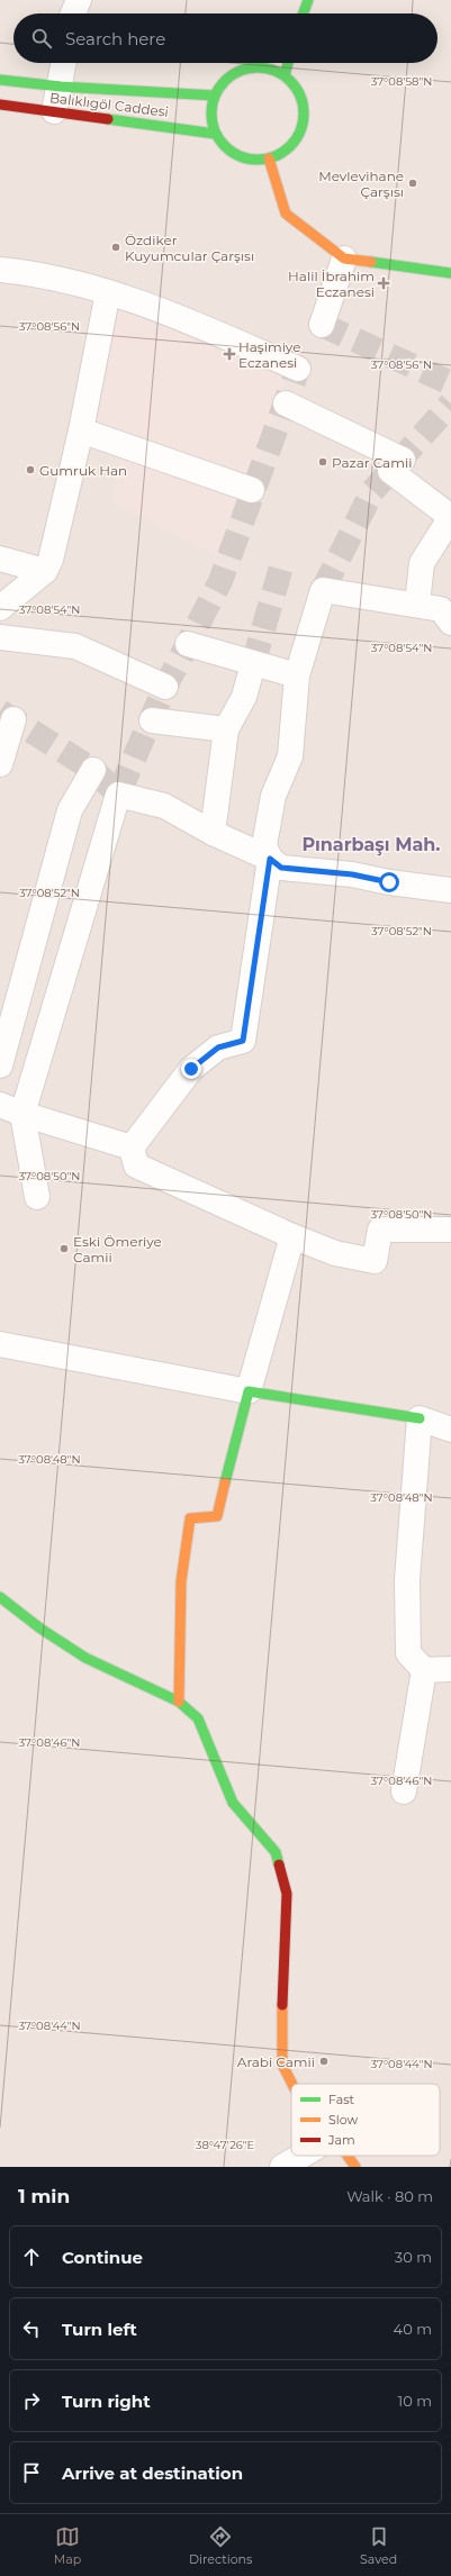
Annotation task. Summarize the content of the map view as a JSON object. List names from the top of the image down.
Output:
{
  "streets": {
    "street": ["Balıklıgöl Caddesi"]
  },
  "districts": ["Pınarbaşı Mah."],
  "places": {
    "other": [
      "Mevlevihane Çarşısı",
      "Özdiker Kuyumcular Çarşısı",
      "Pazar Camii",
      "Gumruk Han",
      "Eski Ömeriye Camii",
      "Arabi Camii"
    ],
    "health": ["Halil İbrahim Eczanesi", "Haşimiye Eczanesi"]
  },
  "legend": ["Fast", "Slow", "Jam"],
  "page": {
    "search": "Search here",
    "heading": ["1 min", "Walk · 80 m"],
    "list": [
      ["Continue", "30 m"],
      ["Turn left", "40 m"],
      ["Turn right", "10 m"],
      "Arrive at destination"
    ],
    "nav": ["Map", "Directions", "Saved"]
  },
  "coordinates": [
    "37°08'58\"N",
    "37°08'56\"N",
    "37°08'54\"N",
    "37°08'52\"N",
    "37°08'50\"N",
    "37°08'48\"N",
    "37°08'46\"N",
    "37°08'44\"N",
    "38°47'26\"E"
  ]
}
